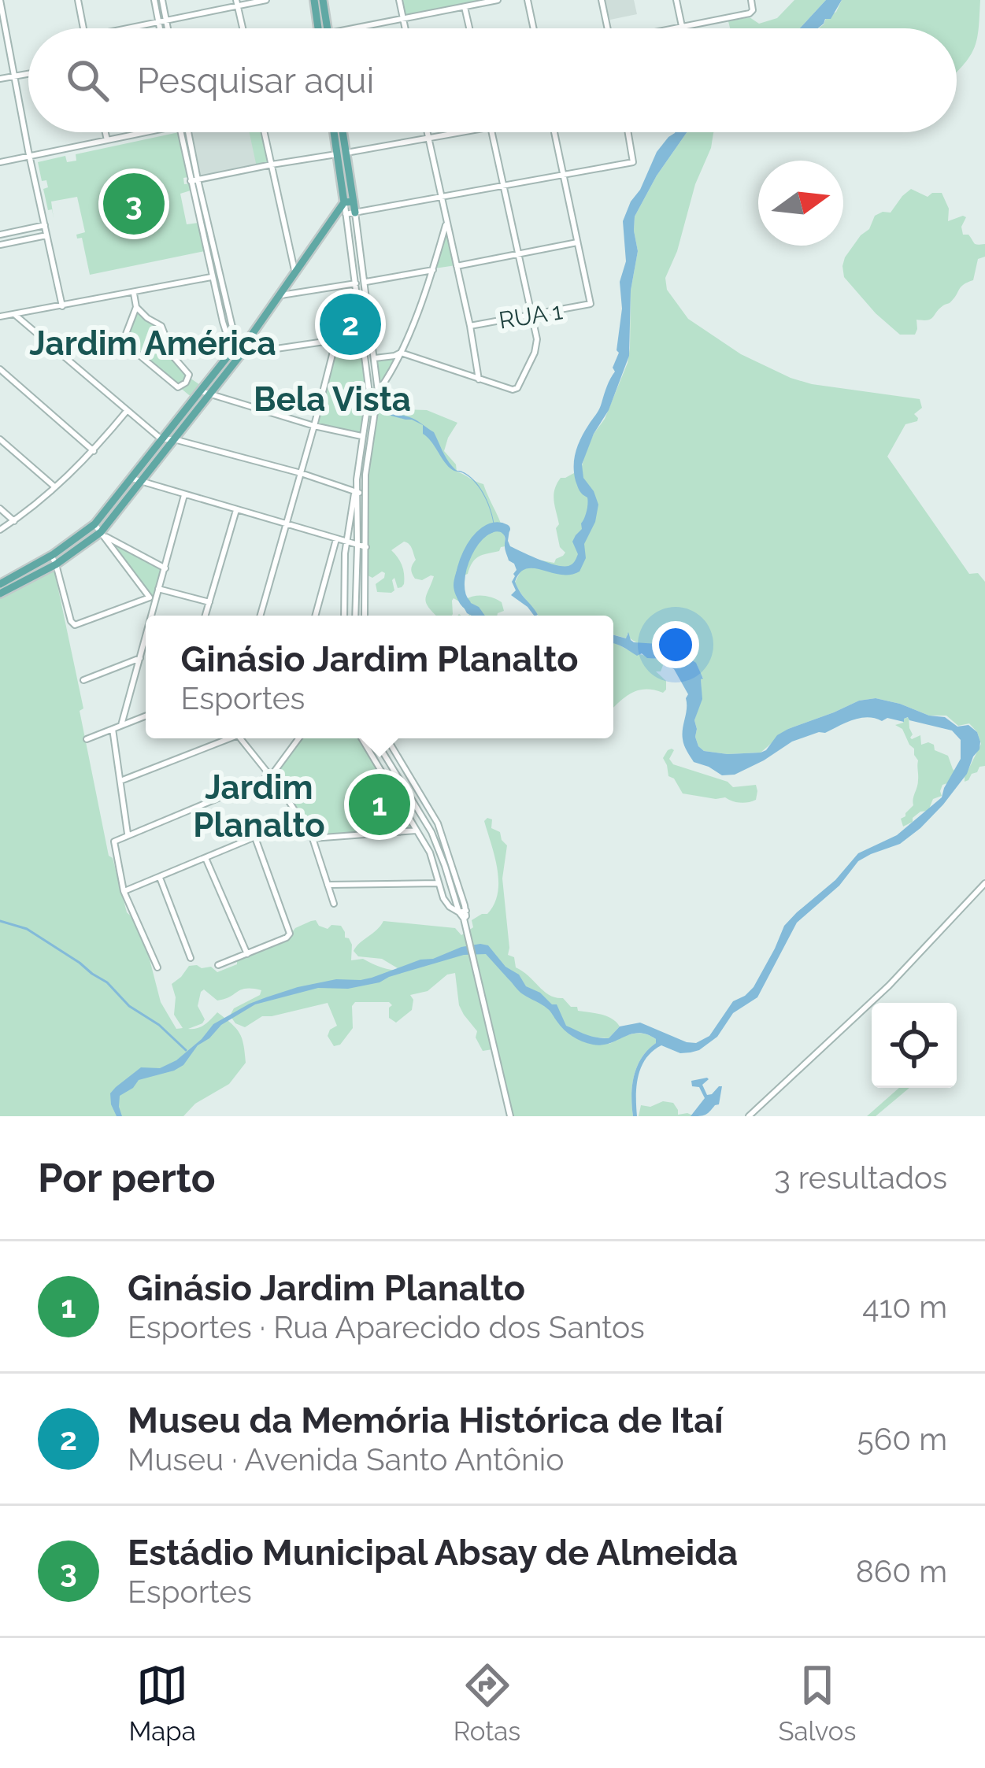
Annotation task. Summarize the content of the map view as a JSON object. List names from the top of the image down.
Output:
{
  "streets": {
    "street": ["RUA 1"]
  },
  "districts": ["Jardim América", "Bela Vista", "Jardim Planalto"],
  "north": "right",
  "page": {
    "search": "Pesquisar aqui",
    "pins": ["3", "2", "1"],
    "popup": ["Ginásio Jardim Planalto", "Esportes"],
    "heading": ["Por perto", "3 resultados"],
    "list": [
      {
        "mark": "1",
        "name": "Ginásio Jardim Planalto",
        "note": "Esportes · Rua Aparecido dos Santos",
        "value": "410 m"
      },
      {
        "mark": "2",
        "name": "Museu da Memória Histórica de Itaí",
        "note": "Museu · Avenida Santo Antônio",
        "value": "560 m"
      },
      {
        "mark": "3",
        "name": "Estádio Municipal Absay de Almeida",
        "note": "Esportes",
        "value": "860 m"
      }
    ],
    "nav": ["Mapa", "Rotas", "Salvos"]
  }
}
